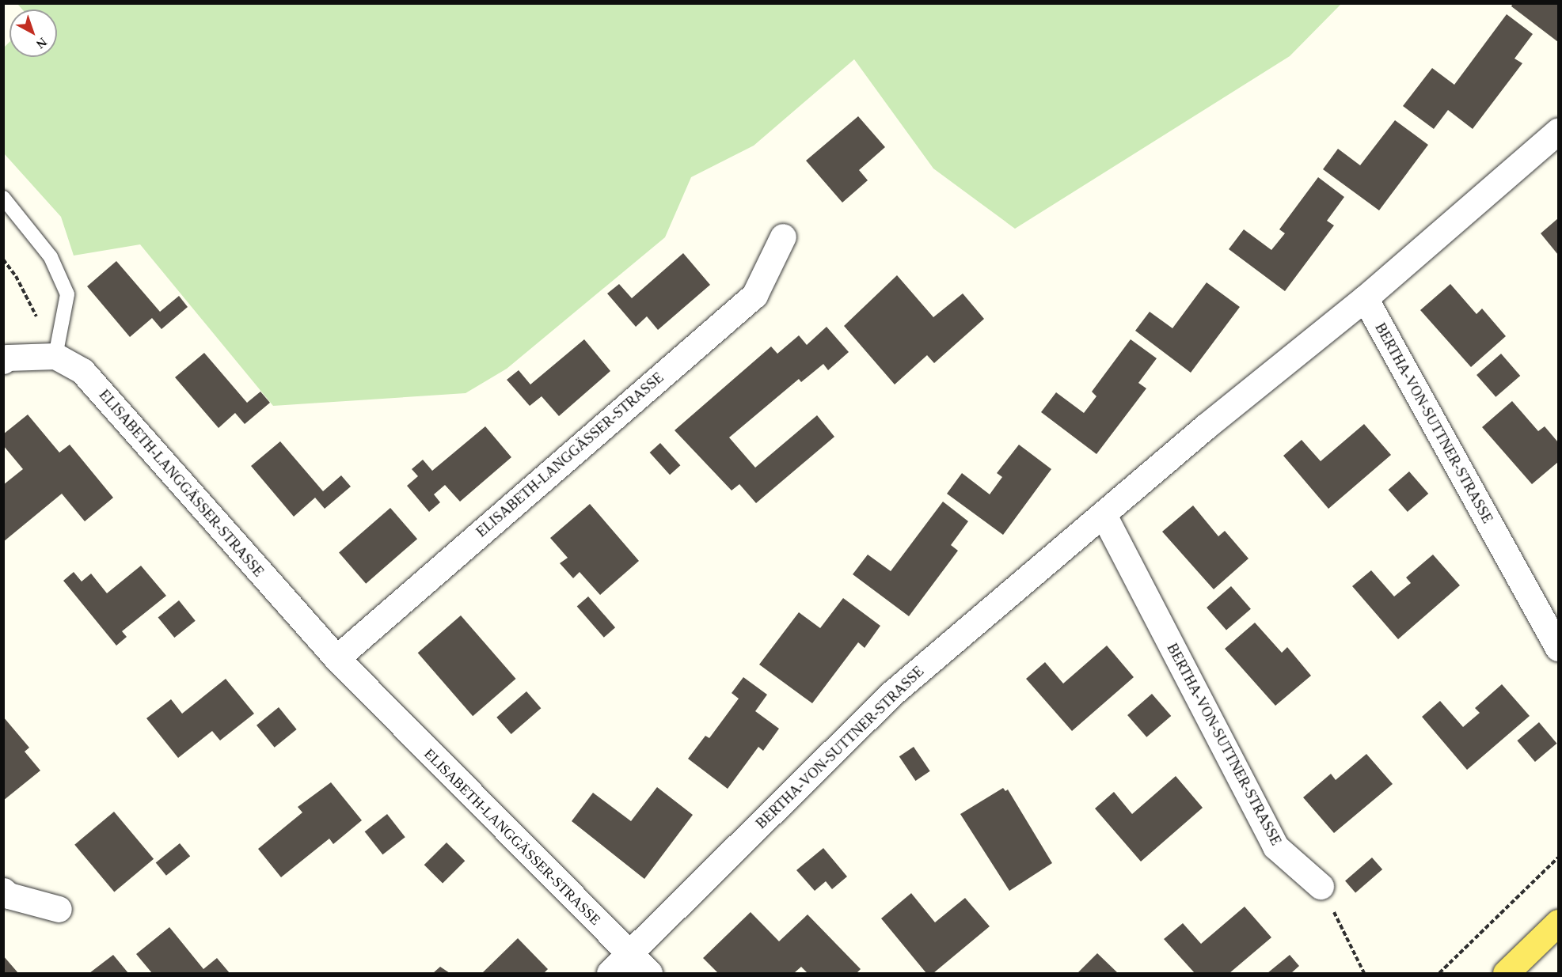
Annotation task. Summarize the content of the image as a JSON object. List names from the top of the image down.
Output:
{
  "streets": {
    "street": ["BERTHA-VON-SUTTNER-STRASSE", "ELISABETH-LANGGÄSSER-STRASSE"]
  },
  "crossings": [
    ["BERTHA-VON-SUTTNER-STRASSE", "ELISABETH-LANGGÄSSER-STRASSE"]
  ],
  "north": "bottom right"
}
